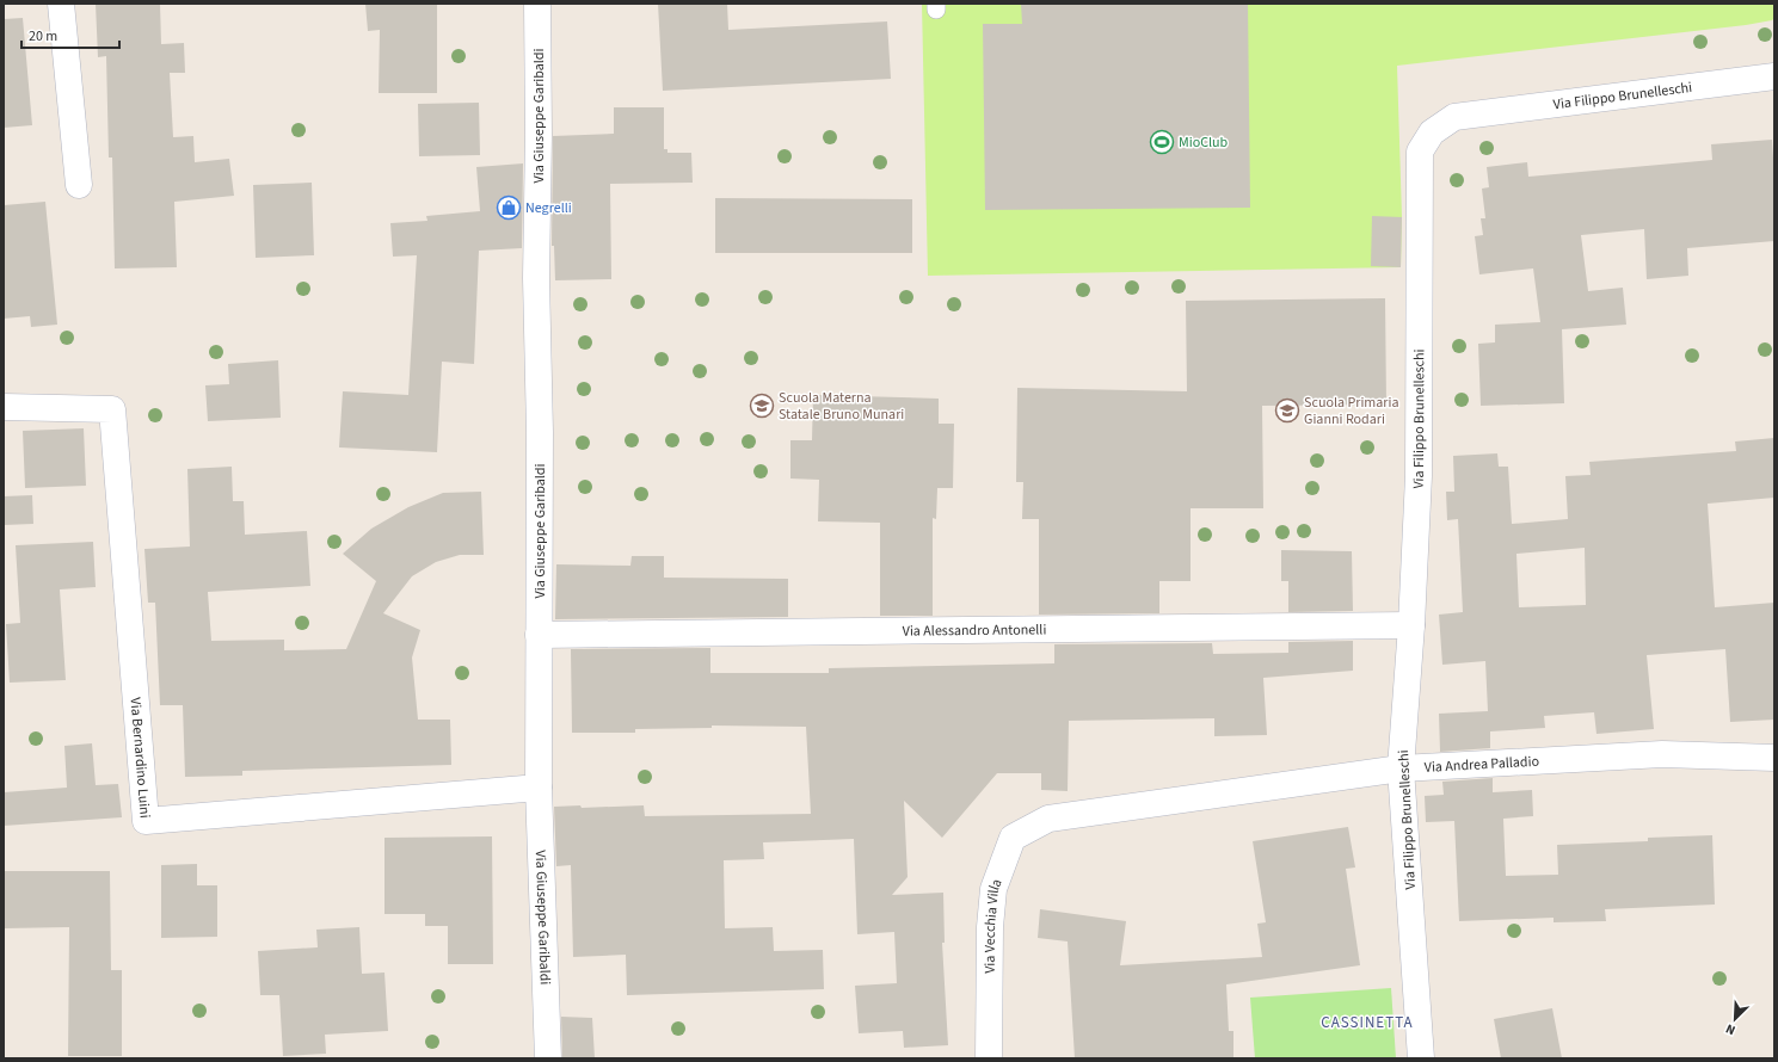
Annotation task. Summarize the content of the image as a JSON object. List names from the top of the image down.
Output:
{
  "streets": {
    "street": [
      "Via Filippo Brunelleschi",
      "Via Giuseppe Garibaldi",
      "Via Alessandro Antonelli",
      "Via Bernardino Luini",
      "Via Andrea Palladio",
      "Via Vecchia Villa"
    ]
  },
  "crossings": [
    ["Via Filippo Brunelleschi", "Via Alessandro Antonelli"],
    ["Via Filippo Brunelleschi", "Via Andrea Palladio"],
    ["Via Giuseppe Garibaldi", "Via Alessandro Antonelli"],
    ["Via Giuseppe Garibaldi", "Via Bernardino Luini"],
    ["Via Andrea Palladio", "Via Vecchia Villa"]
  ],
  "districts": ["CASSINETTA"],
  "places": {
    "sports": ["MioClub"],
    "shop": ["Negrelli"],
    "school or university": ["Scuola Materna Statale Bruno Munari", "Scuola Primaria Gianni Rodari"]
  },
  "scale_bar": "20 m",
  "north": "bottom left"
}
